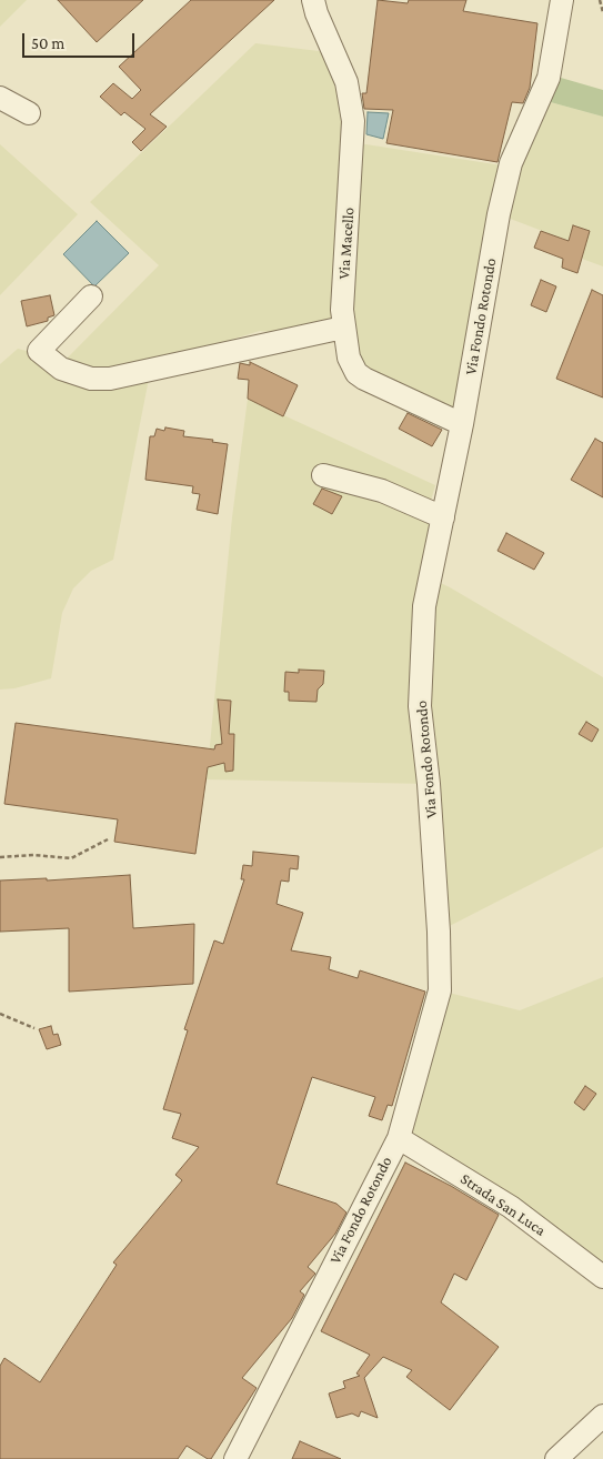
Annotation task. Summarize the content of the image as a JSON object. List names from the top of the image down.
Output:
{
  "streets": {
    "street": ["Via Macello", "Via Fondo Rotondo", "Strada San Luca"]
  },
  "crossings": [
    ["Via Macello", "Via Fondo Rotondo"],
    ["Via Fondo Rotondo", "Strada San Luca"]
  ],
  "scale_bar": "50 m"
}
